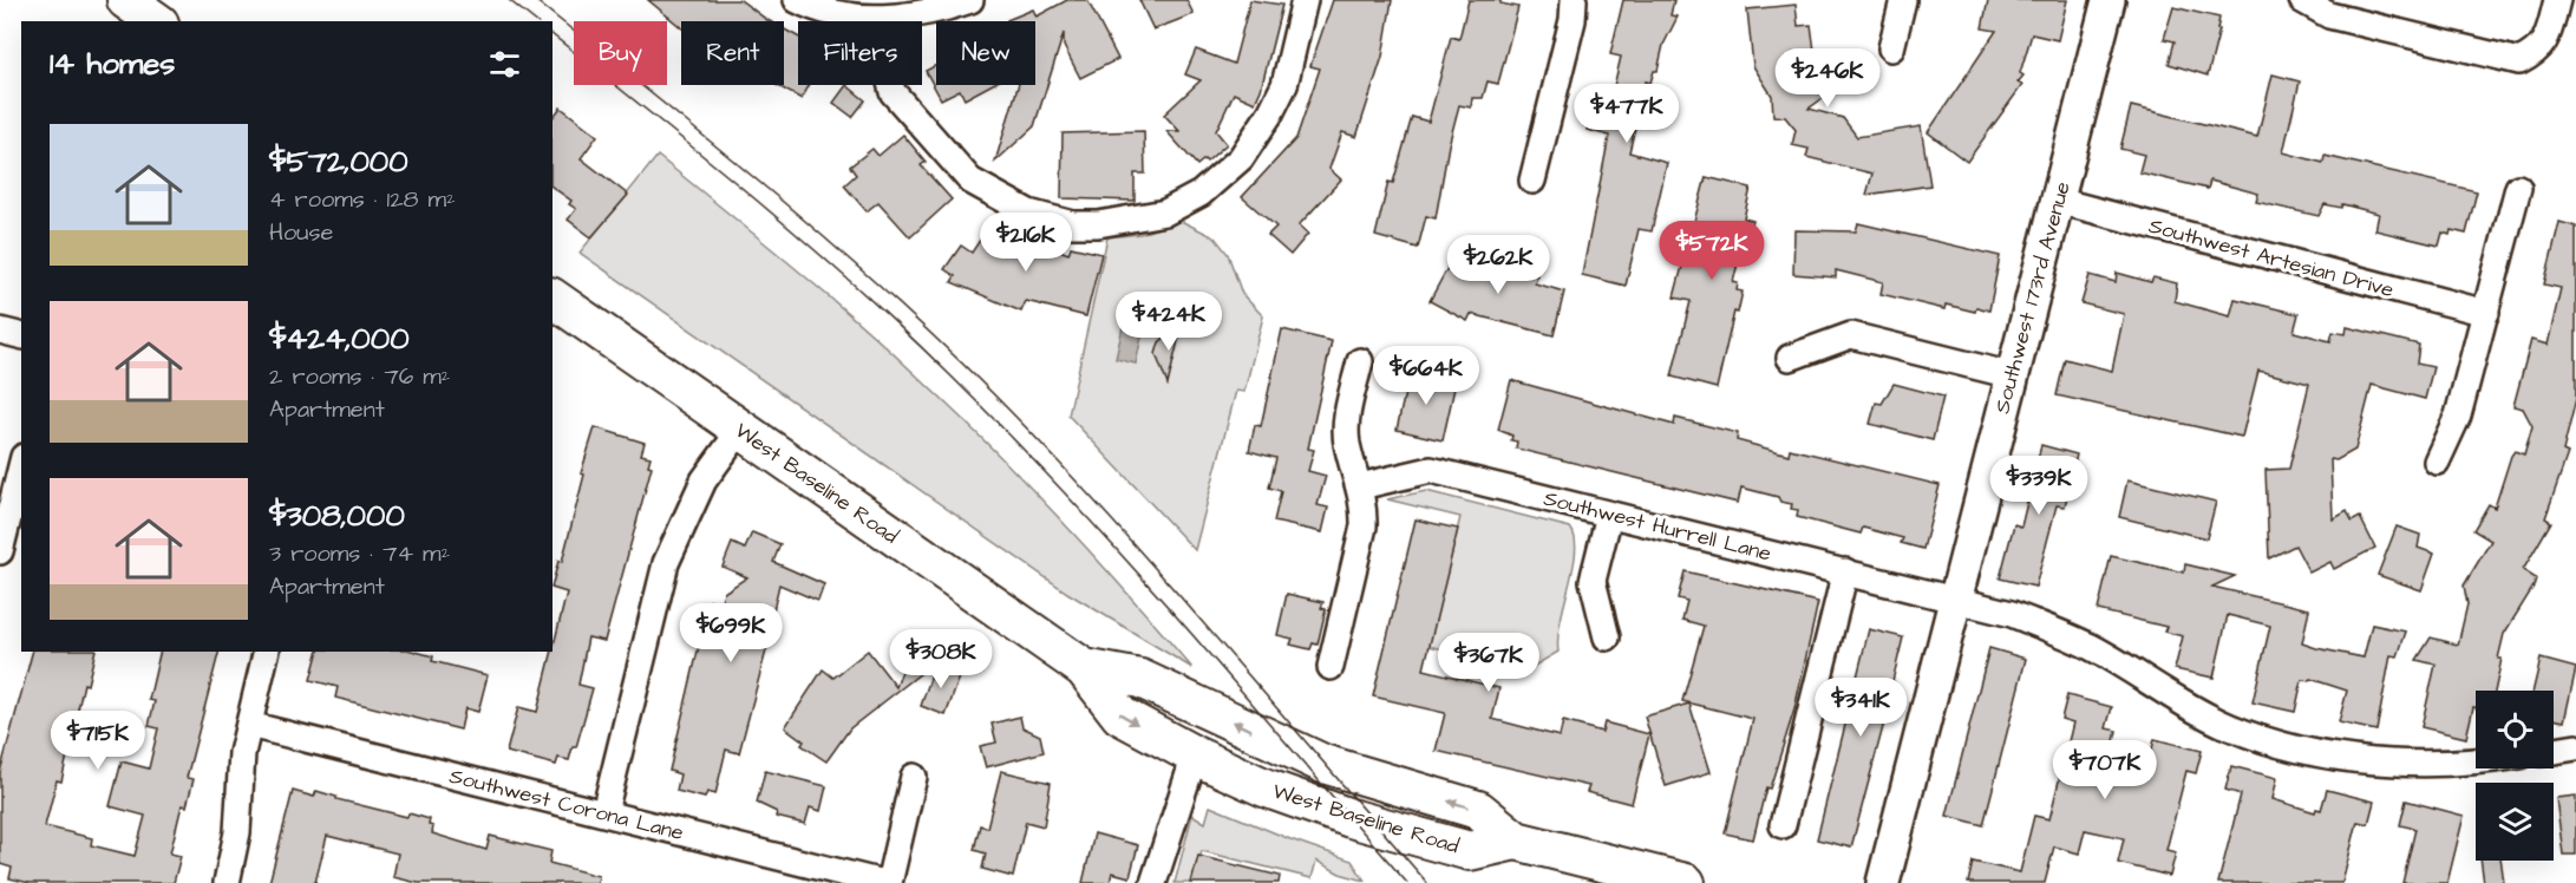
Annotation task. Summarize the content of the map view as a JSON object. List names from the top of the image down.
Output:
{
  "streets": {
    "main road": ["West Baseline Road"],
    "street": [
      "Southwest Artesian Drive",
      "Southwest 173rd Avenue",
      "Southwest Hurrell Lane",
      "Southwest Corona Lane"
    ]
  },
  "crossings": [
    ["Southwest Artesian Drive", "Southwest 173rd Avenue"],
    ["Southwest 173rd Avenue", "Southwest Hurrell Lane"]
  ],
  "page": {
    "chip": [
      "Buy",
      "Rent",
      "Filters",
      "New"
    ],
    "heading": "14 homes",
    "price": [
      "$246K",
      "$477K",
      "$216K",
      "$572K",
      "$262K",
      "$424K",
      "$664K",
      "$339K",
      "$699K",
      "$308K",
      "$367K",
      "$341K",
      "$715K",
      "$707K"
    ],
    "list": [
      {
        "name": "$572,000",
        "note": "4 rooms · 128 m² · House"
      },
      {
        "name": "$424,000",
        "note": "2 rooms · 76 m² · Apartment"
      },
      {
        "name": "$308,000",
        "note": "3 rooms · 74 m² · Apartment"
      }
    ]
  }
}
